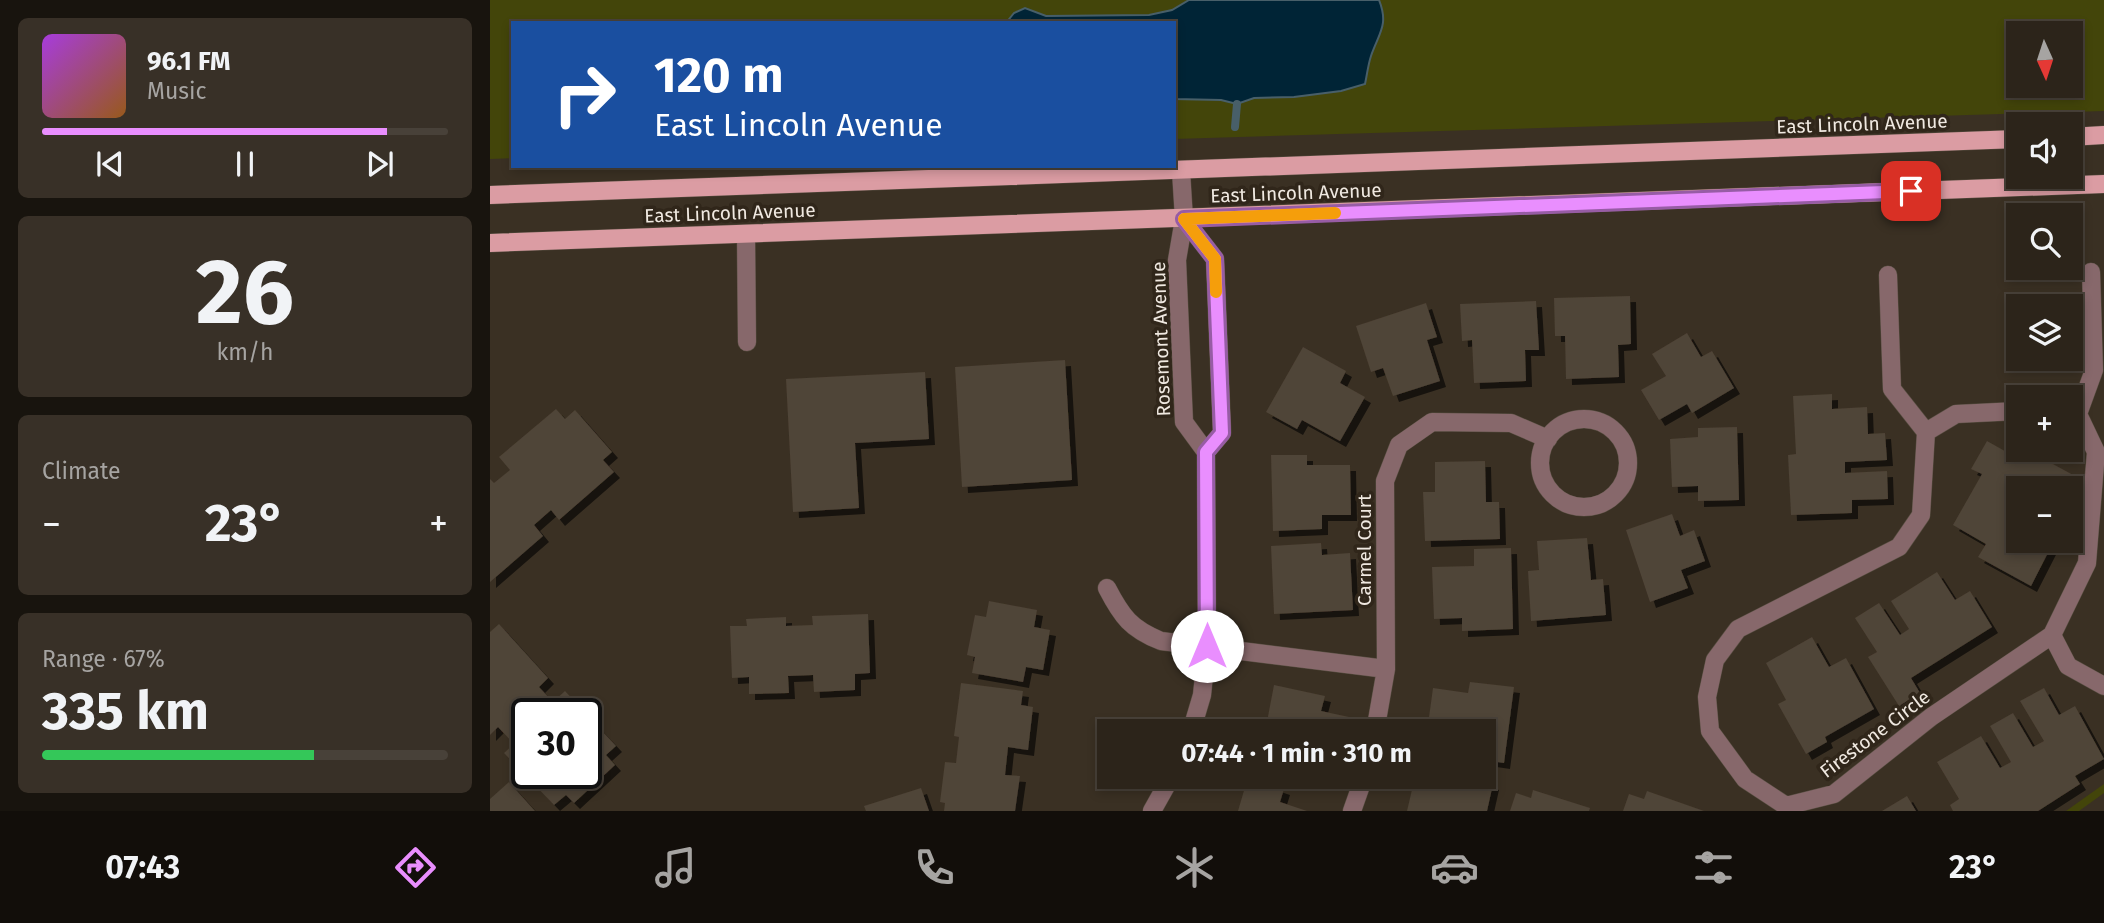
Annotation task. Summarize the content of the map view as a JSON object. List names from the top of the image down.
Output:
{
  "streets": {
    "main road": ["East Lincoln Avenue"],
    "street": ["Rosemont Avenue", "Carmel Court", "Firestone Circle"]
  },
  "crossings": [
    ["East Lincoln Avenue", "Rosemont Avenue"]
  ],
  "north": "bottom",
  "page": {
    "map_buttons": ["+", "−"],
    "turn": ["120 m", "East Lincoln Avenue"],
    "song": ["96.1 FM", "Music"],
    "tile": [
      ["26", "km/h"],
      "Climate",
      ["Range · 67%", "335 km"]
    ],
    "heat": ["−", "23°", "+"],
    "limit": "30",
    "trip": "07:44 · 1 min · 310 m",
    "tabs": ["07:43", "23°"]
  }
}
